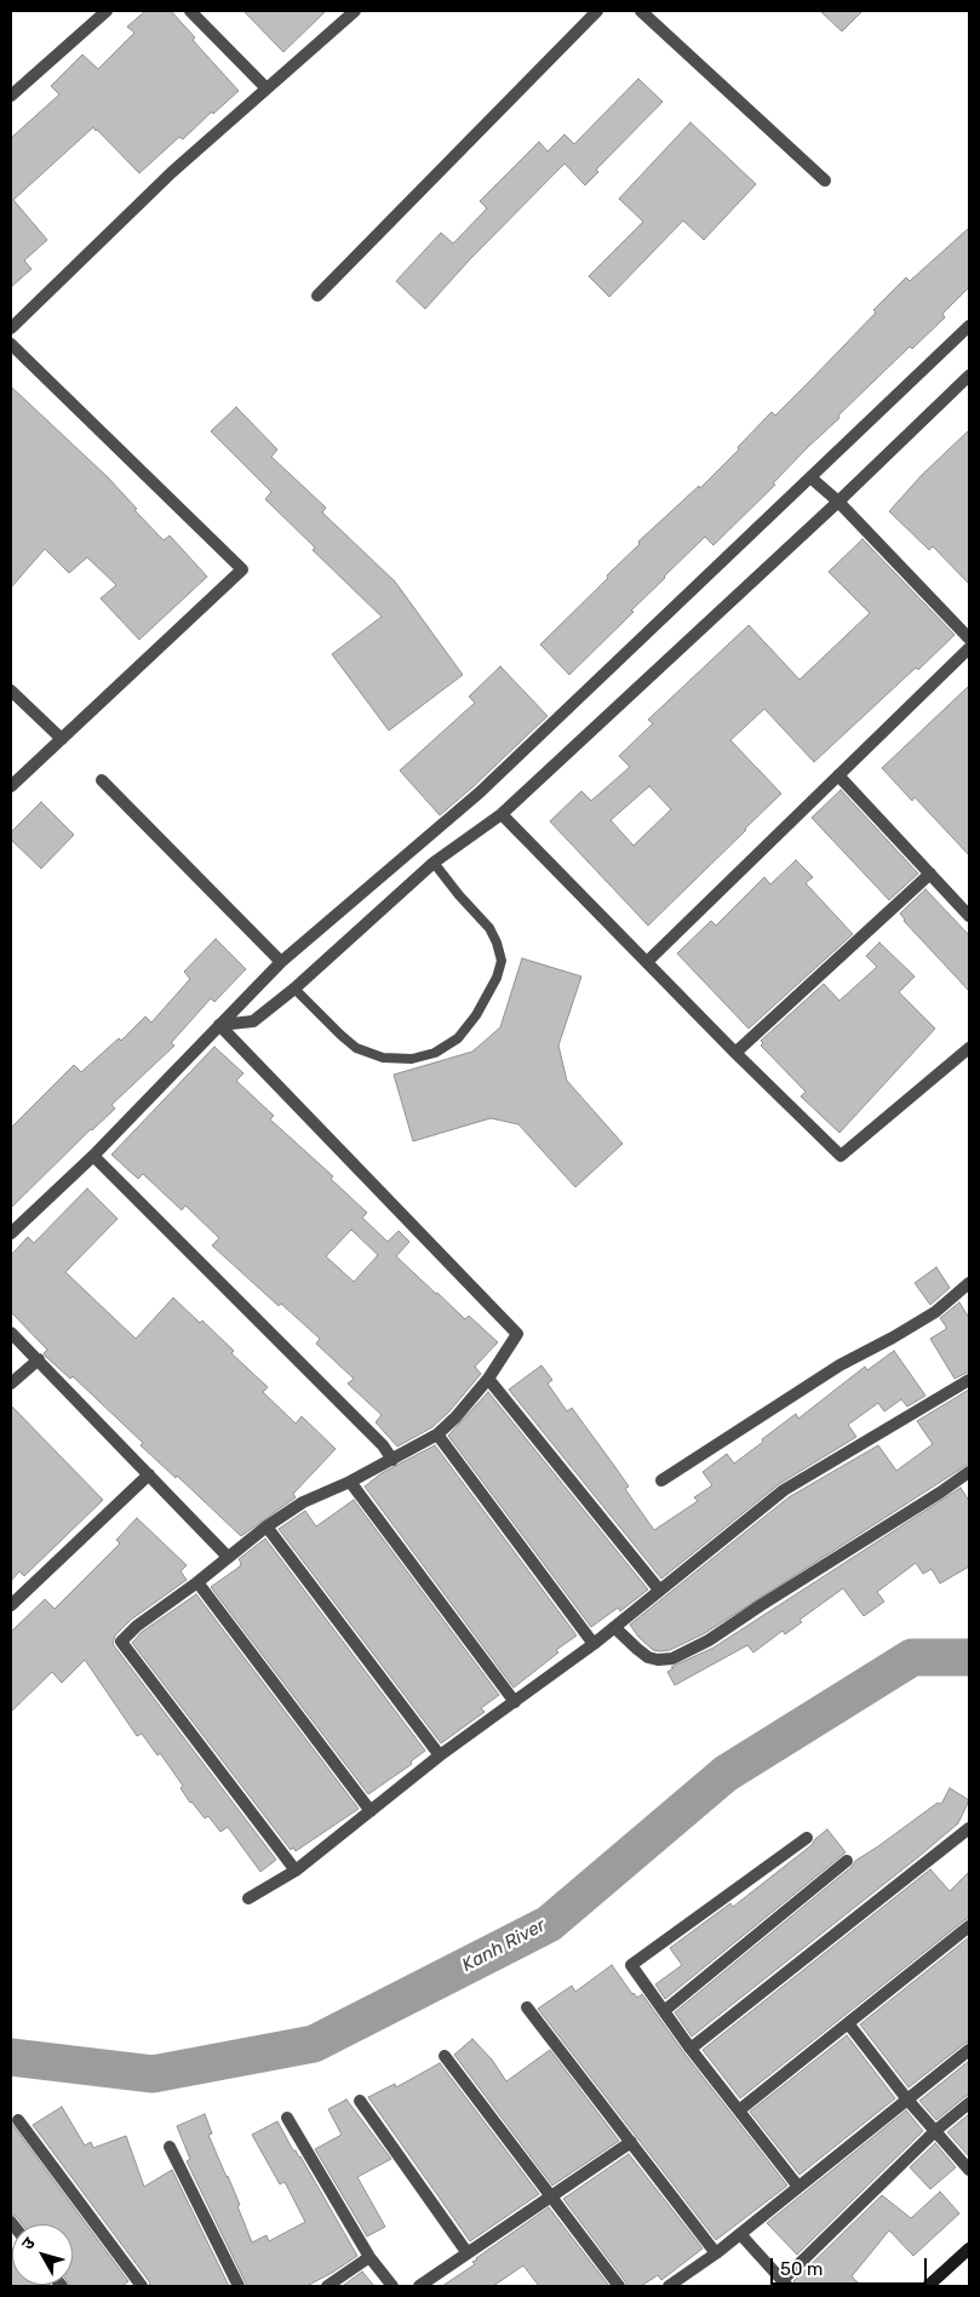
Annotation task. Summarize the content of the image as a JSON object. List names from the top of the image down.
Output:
{
  "water": ["Kanh River"],
  "scale_bar": "50 m",
  "north": "top left"
}
